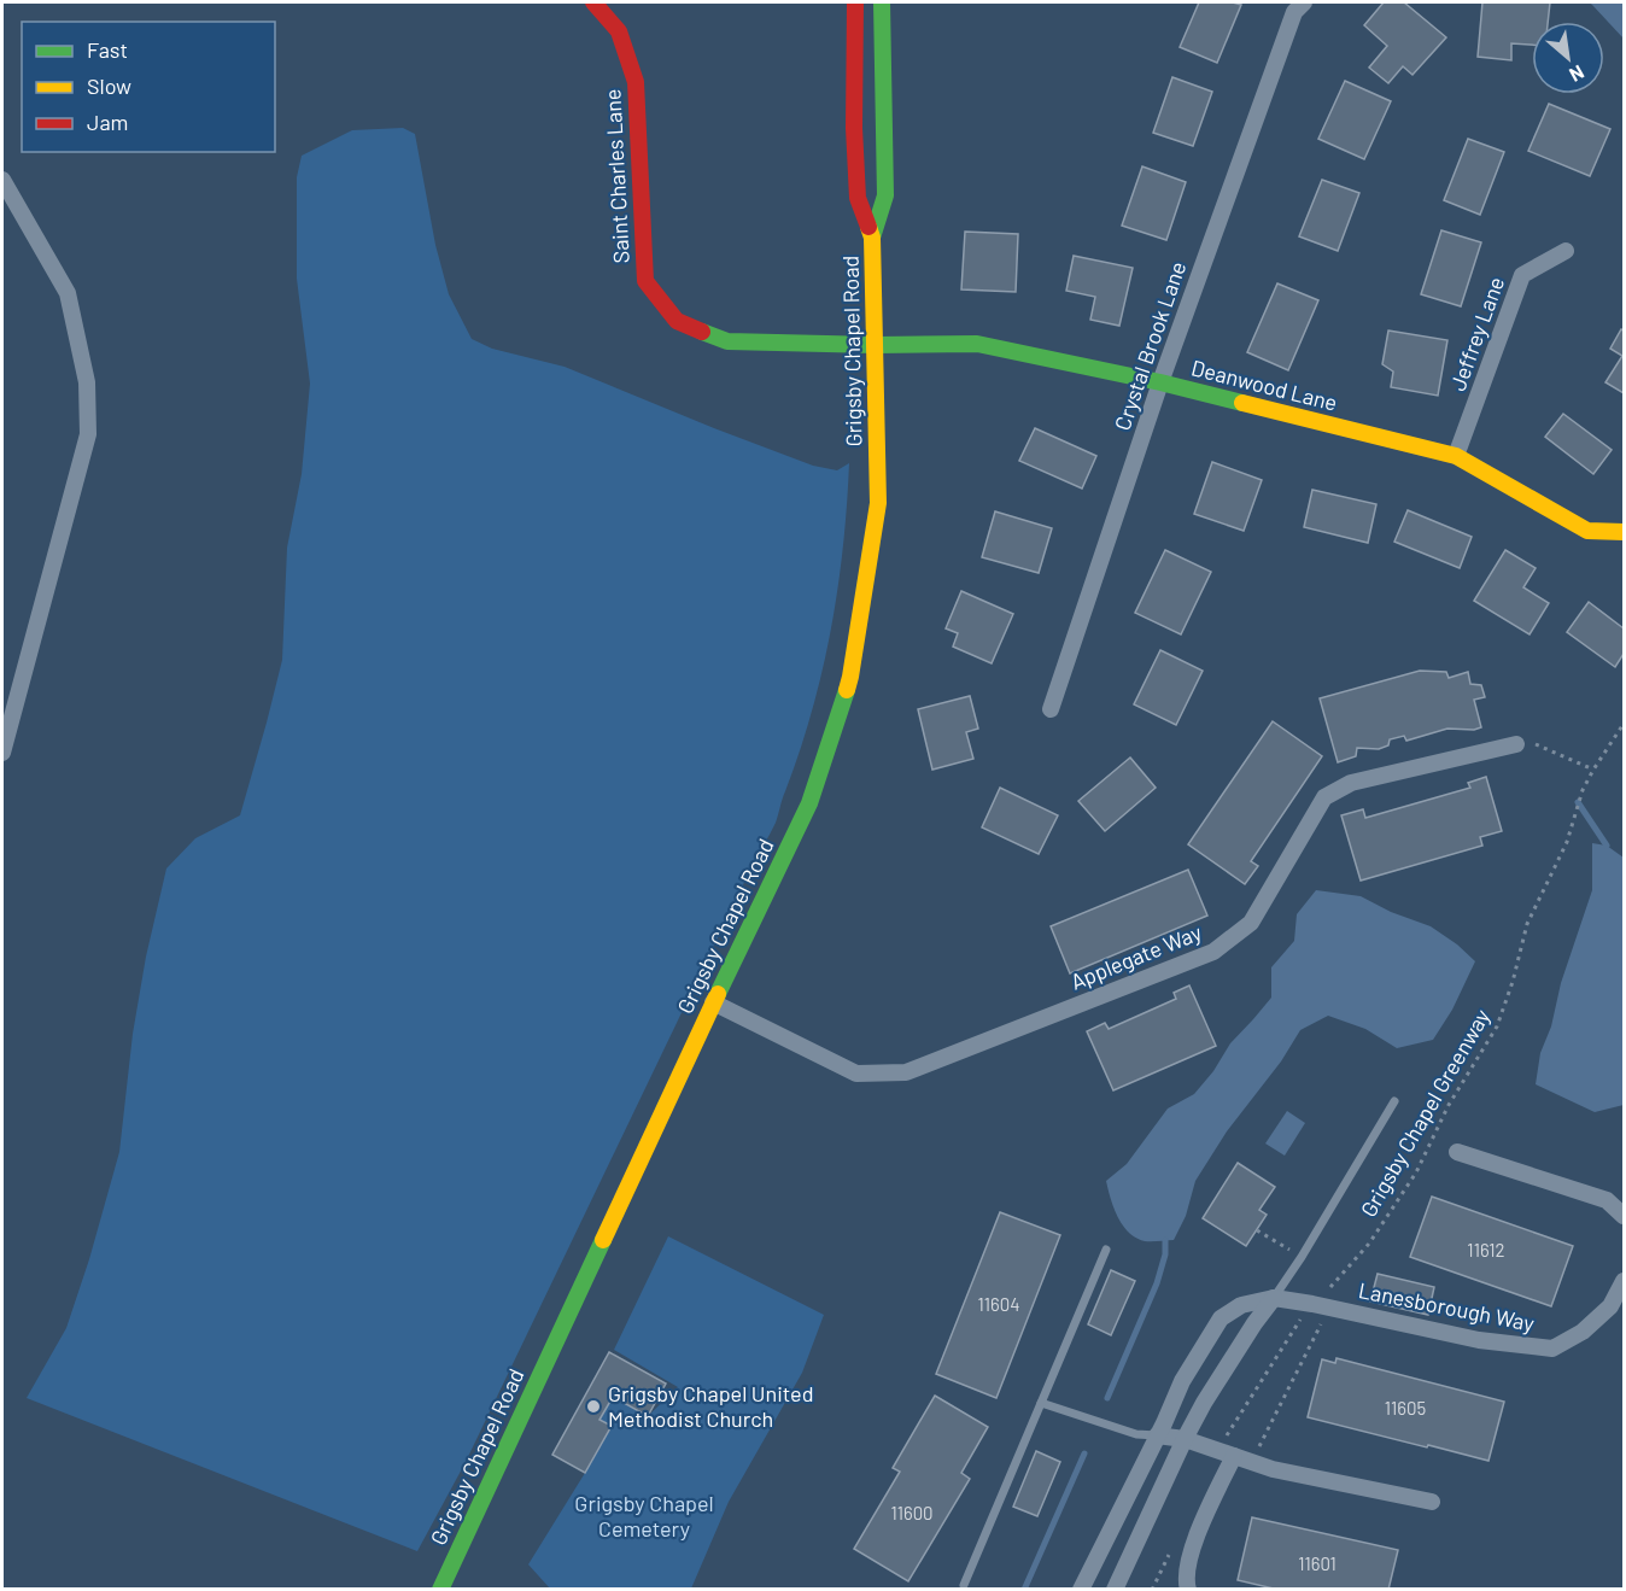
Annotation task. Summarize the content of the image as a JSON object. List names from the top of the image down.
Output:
{
  "streets": {
    "street": [
      "Saint Charles Lane",
      "Jeffrey Lane",
      "Crystal Brook Lane",
      "Grigsby Chapel Road",
      "Deanwood Lane",
      "Applegate Way",
      "Lanesborough Way"
    ],
    "path": ["Grigsby Chapel Greenway"]
  },
  "crossings": [
    ["Saint Charles Lane", "Grigsby Chapel Road"],
    ["Saint Charles Lane", "Deanwood Lane"],
    ["Jeffrey Lane", "Deanwood Lane"],
    ["Crystal Brook Lane", "Deanwood Lane"],
    ["Grigsby Chapel Road", "Deanwood Lane"],
    ["Grigsby Chapel Road", "Applegate Way"],
    ["Grigsby Chapel Greenway", "Lanesborough Way"]
  ],
  "parks": ["Grigsby Chapel Cemetery"],
  "places": ["Grigsby Chapel United Methodist Church"],
  "house_numbers": [
    "11612",
    "11604",
    "11605",
    "11600",
    "11601"
  ],
  "legend": ["Fast", "Slow", "Jam"],
  "north": "bottom right"
}
